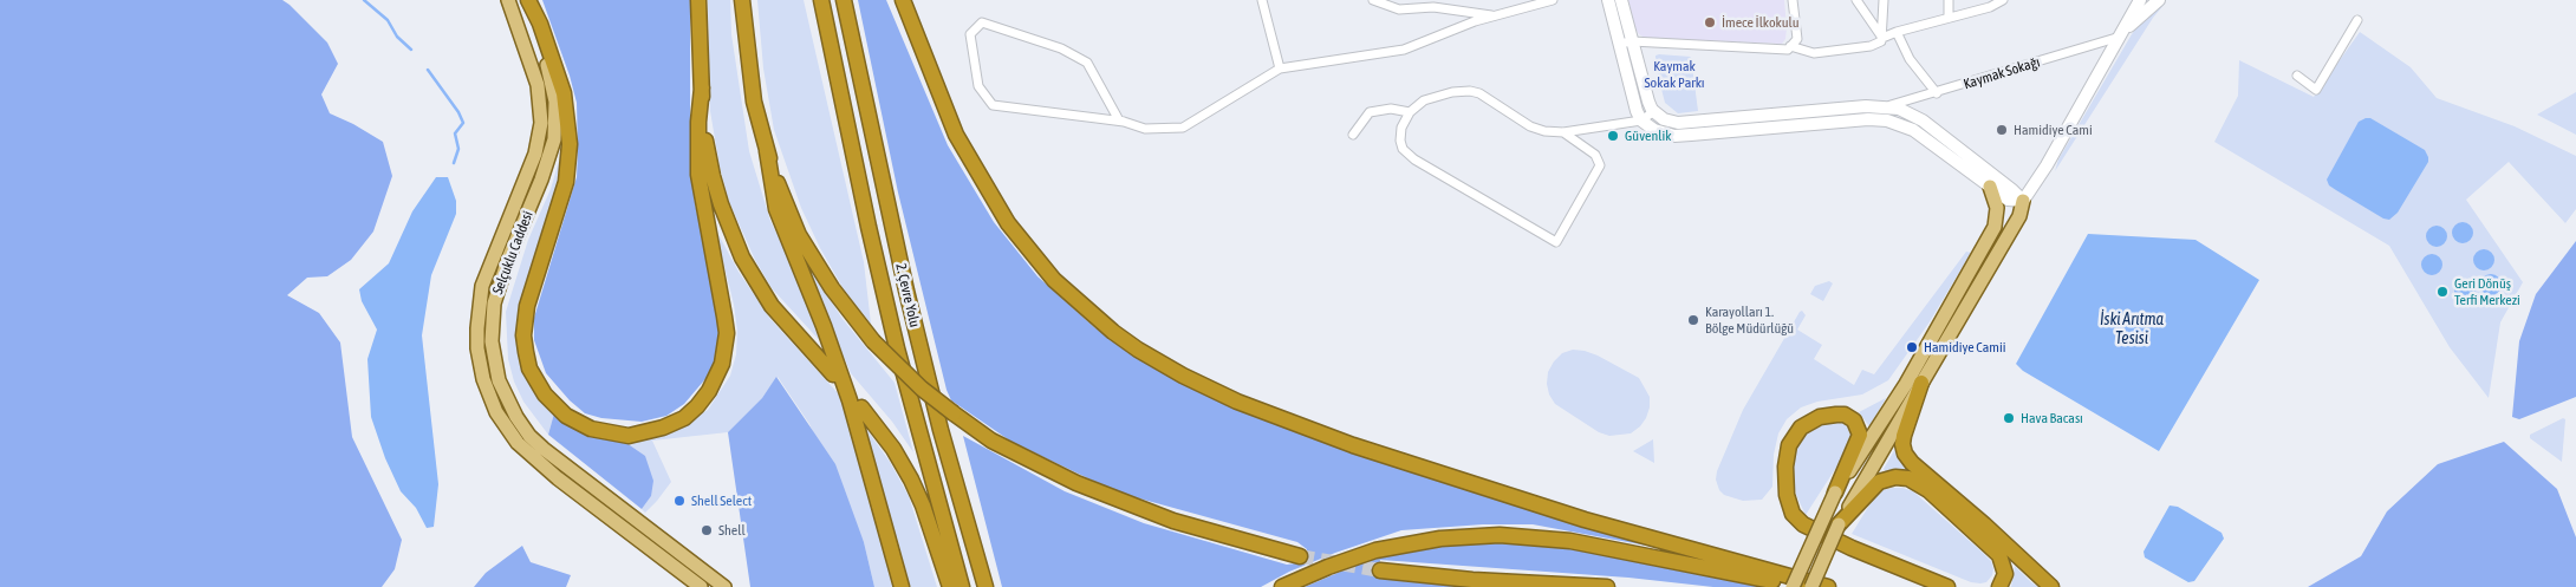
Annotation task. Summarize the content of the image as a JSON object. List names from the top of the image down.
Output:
{
  "streets": {
    "highway": ["2. Çevre Yolu"],
    "main road": ["Selçuklu Caddesi"],
    "street": ["Kaymak Sokağı"]
  },
  "water": ["İski Arıtma Tesisi"],
  "parks": ["Kaymak Sokak Parkı"],
  "places": [
    "İmece İlkokulu",
    "Hamidiye Cami",
    "Güvenlik",
    "Geri Dönüş Terfi Merkezi",
    "Karayolları 1. Bölge Müdürlüğü",
    "Hamidiye Camii",
    "Hava Bacası",
    "Shell Select",
    "Shell"
  ]
}
